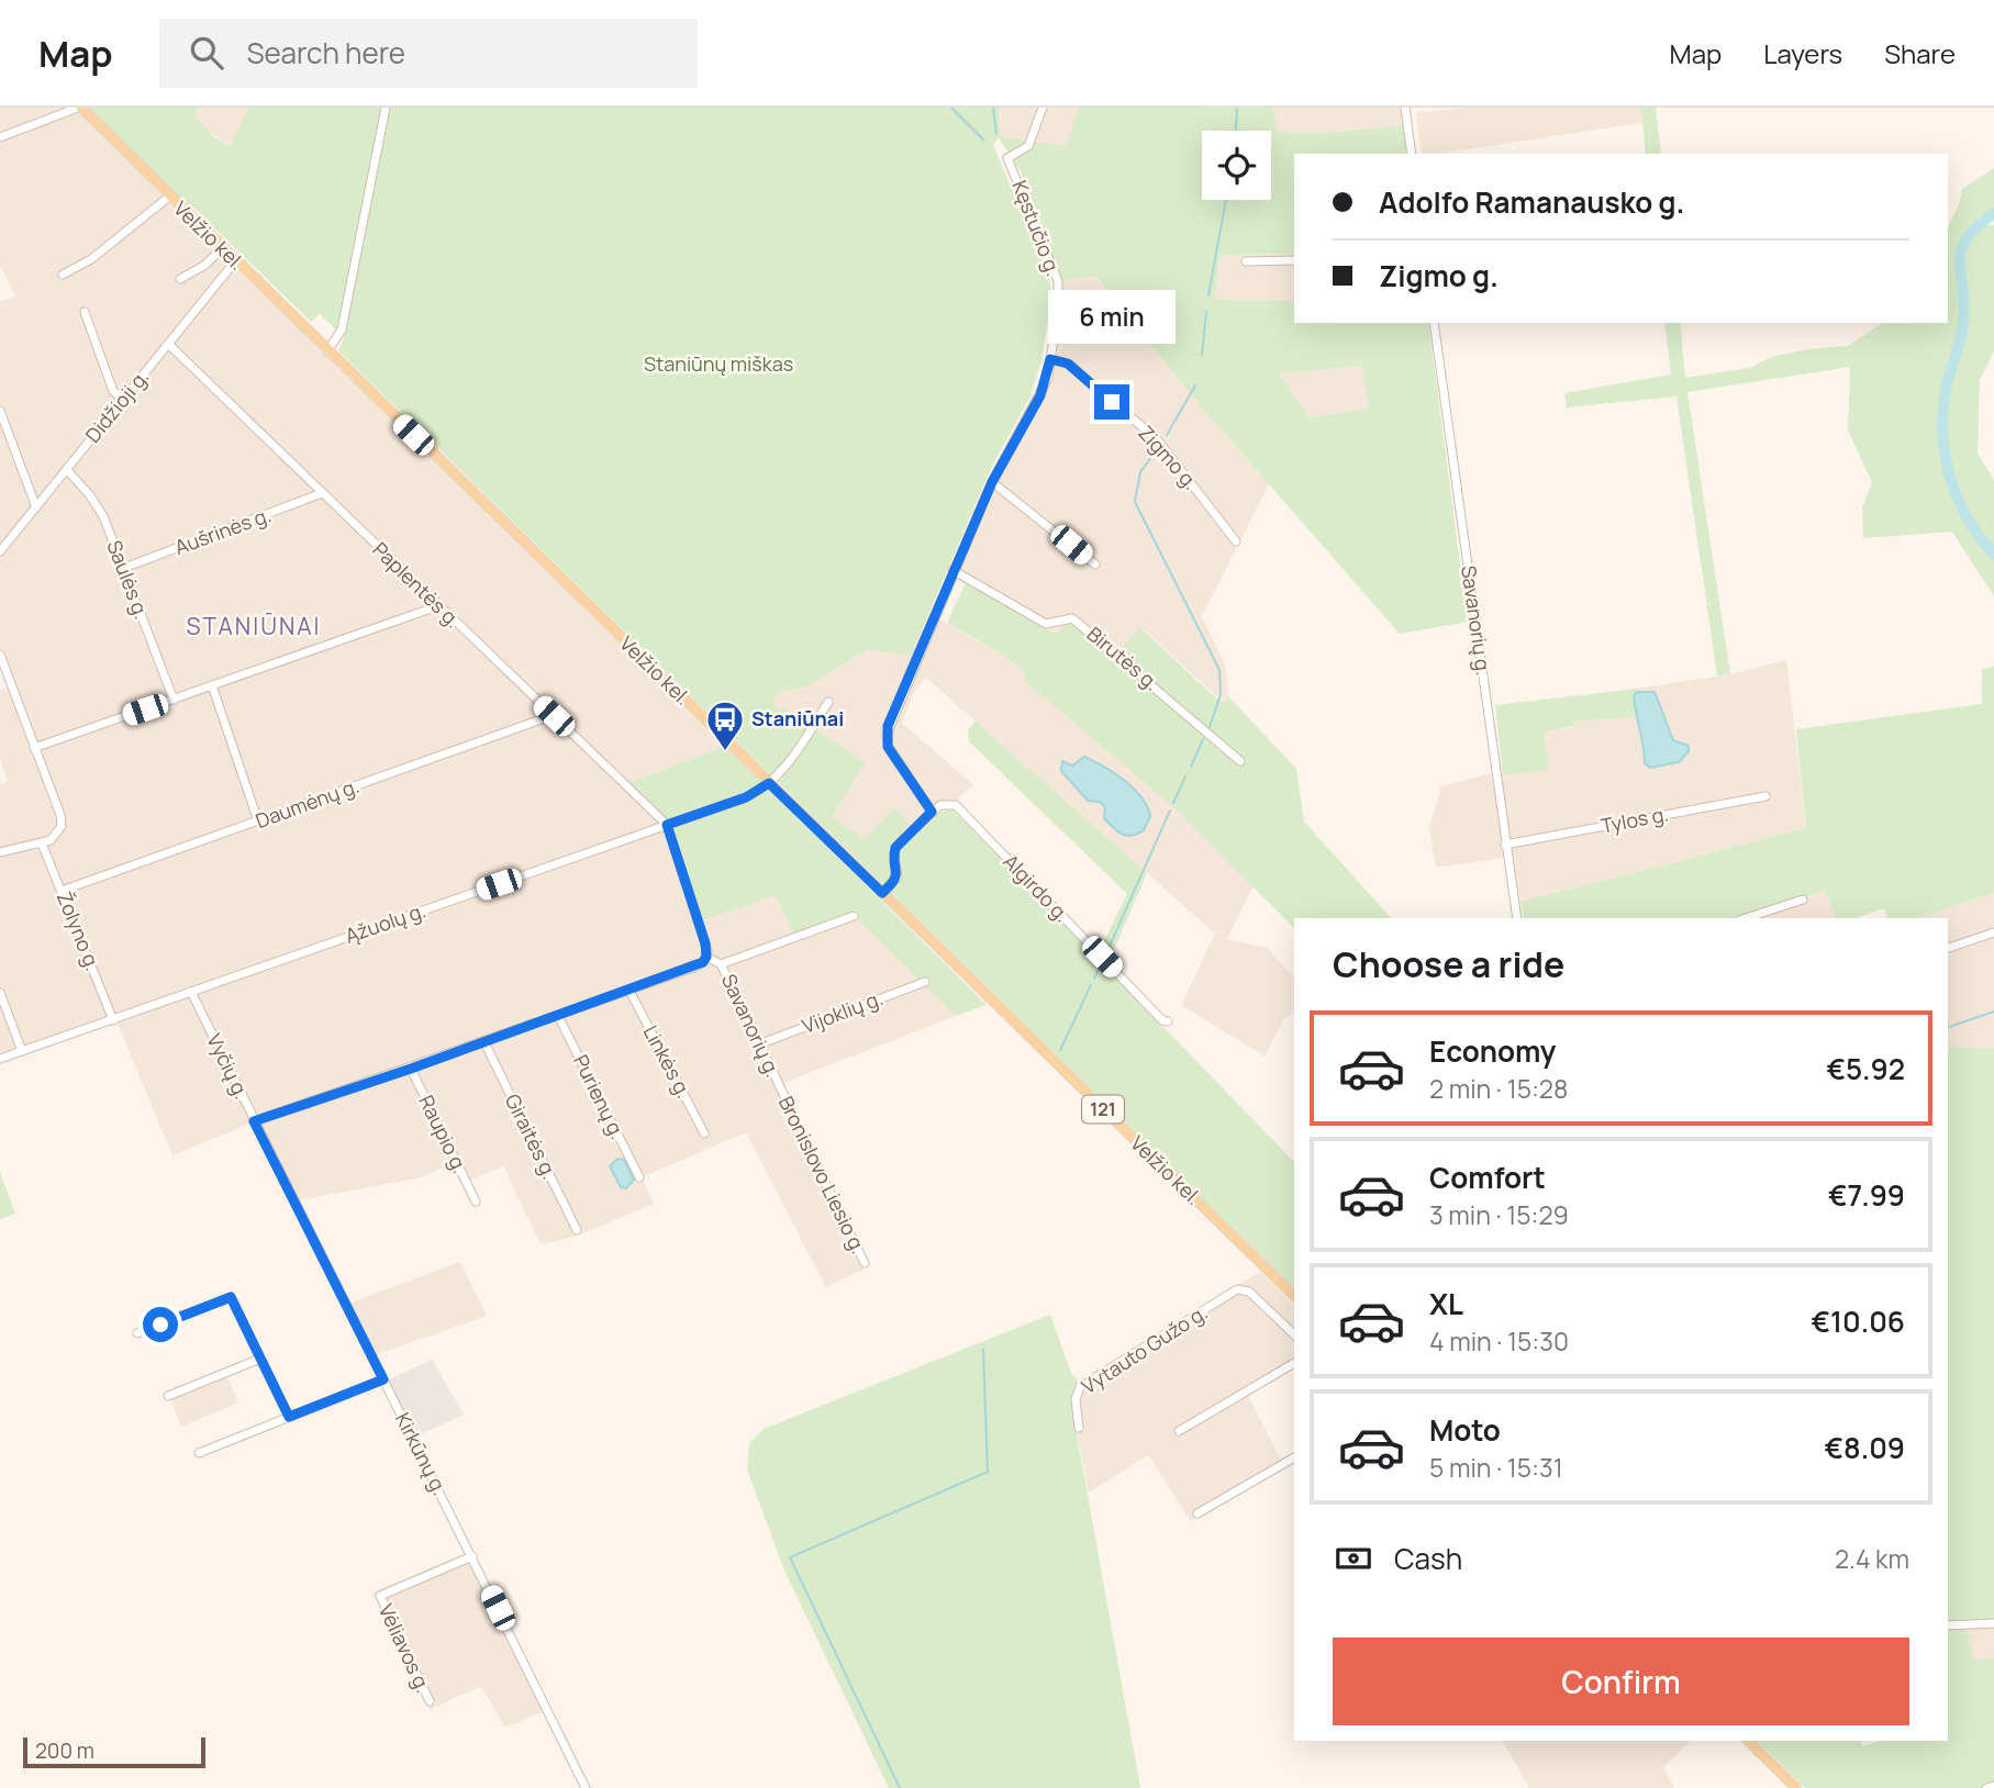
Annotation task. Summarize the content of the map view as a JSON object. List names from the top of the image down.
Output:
{
  "streets": {
    "main road": ["Velžio kel.", "121"],
    "street": [
      "Kęstučio g.",
      "Didžioji g.",
      "Zigmo g.",
      "Aušrinės g.",
      "Saulės g.",
      "Paplentės g.",
      "Savanorių g.",
      "Birutės g.",
      "Daumėnų g.",
      "Tylos g.",
      "Algirdo g.",
      "Ąžuolų g.",
      "Žolyno g.",
      "Vijoklių g.",
      "Linkės g.",
      "Vyčių g.",
      "Purienų g.",
      "Raupio g.",
      "Giraitės g.",
      "Bronislovo Liesio g.",
      "Vytauto Gužo g.",
      "Kirkūnų g.",
      "Vėliavos g."
    ]
  },
  "crossings": [
    ["Kęstučio g.", "Zigmo g."],
    ["Kęstučio g.", "Birutės g."],
    ["Kęstučio g.", "Algirdo g."],
    ["Velžio kel.", "Didžioji g."],
    ["Velžio kel.", "Ąžuolų g."],
    ["Didžioji g.", "Saulės g."],
    ["Didžioji g.", "Paplentės g."],
    ["Aušrinės g.", "Saulės g."],
    ["Aušrinės g.", "Paplentės g."],
    ["Paplentės g.", "Daumėnų g."],
    ["Paplentės g.", "Ąžuolų g."],
    ["Savanorių g.", "Tylos g."],
    ["Savanorių g.", "Vijoklių g."],
    ["Savanorių g.", "Bronislovo Liesio g."],
    ["Daumėnų g.", "Žolyno g."],
    ["Ąžuolų g.", "Žolyno g."],
    ["Ąžuolų g.", "Vyčių g."],
    ["Linkės g.", "Vyčių g."],
    ["Vyčių g.", "Purienų g."],
    ["Vyčių g.", "Raupio g."],
    ["Vyčių g.", "Giraitės g."],
    ["Vyčių g.", "Kirkūnų g."],
    ["Kirkūnų g.", "Vėliavos g."]
  ],
  "districts": ["STANIŪNAI"],
  "parks": ["Staniūnų miškas"],
  "places": {
    "bus stop": ["Staniūnai"]
  },
  "scale_bar": "200 m",
  "page": {
    "header": "Map",
    "search": "Search here",
    "nav": ["Map", "Layers", "Share"],
    "banner": ["Adolfo Ramanausko g.", "Zigmo g."],
    "bubble": "6 min",
    "heading": "Choose a ride",
    "list": [
      {
        "name": "Economy",
        "note": "2 min · 15:28",
        "value": "€5.92"
      },
      {
        "name": "Comfort",
        "note": "3 min · 15:29",
        "value": "€7.99"
      },
      {
        "name": "XL",
        "note": "4 min · 15:30",
        "value": "€10.06"
      },
      {
        "name": "Moto",
        "note": "5 min · 15:31",
        "value": "€8.09"
      }
    ],
    "pay": ["Cash", "2.4 km"],
    "buttons": "Confirm",
    "scale": "200 m"
  }
}
